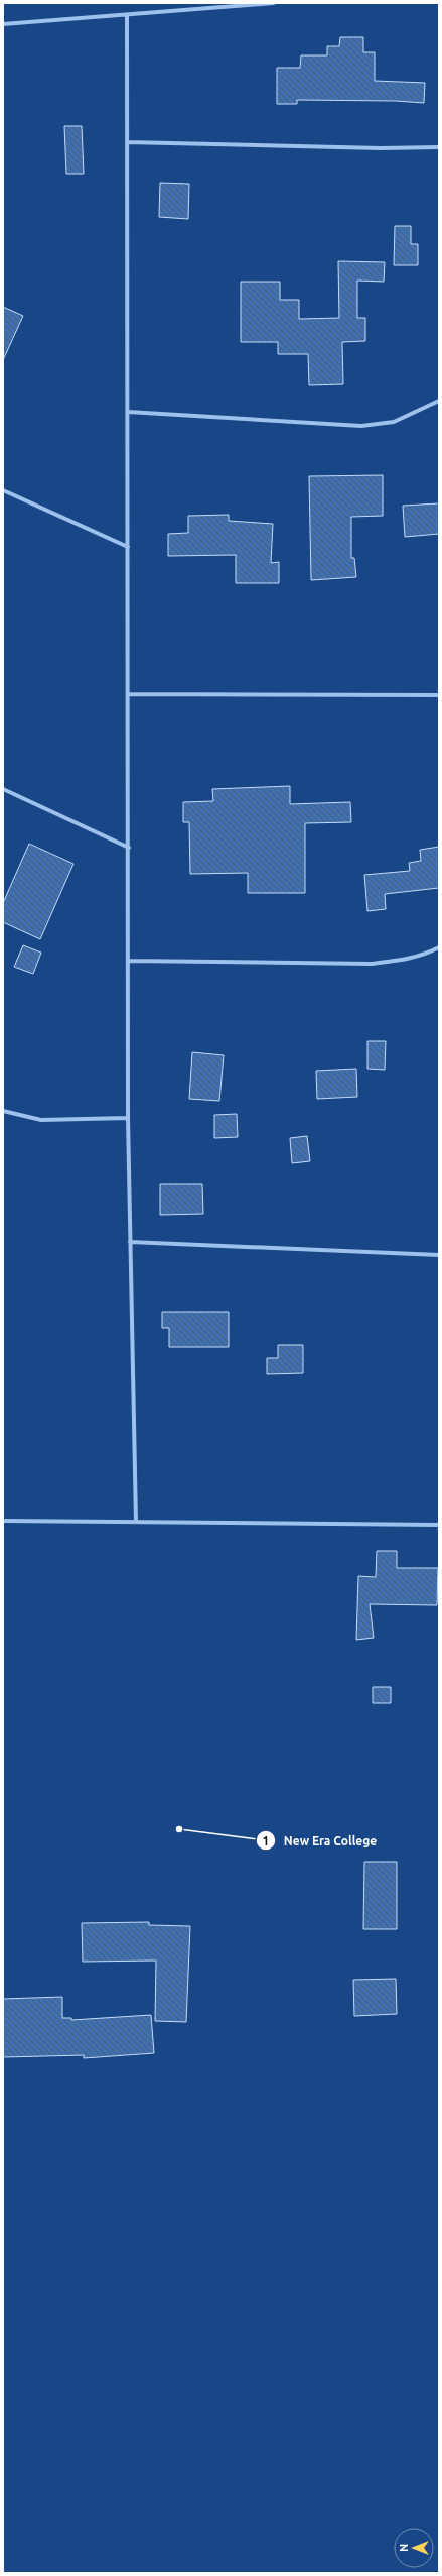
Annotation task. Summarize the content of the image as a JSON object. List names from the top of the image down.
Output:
{
  "places": ["New Era College"],
  "north": "left"
}
